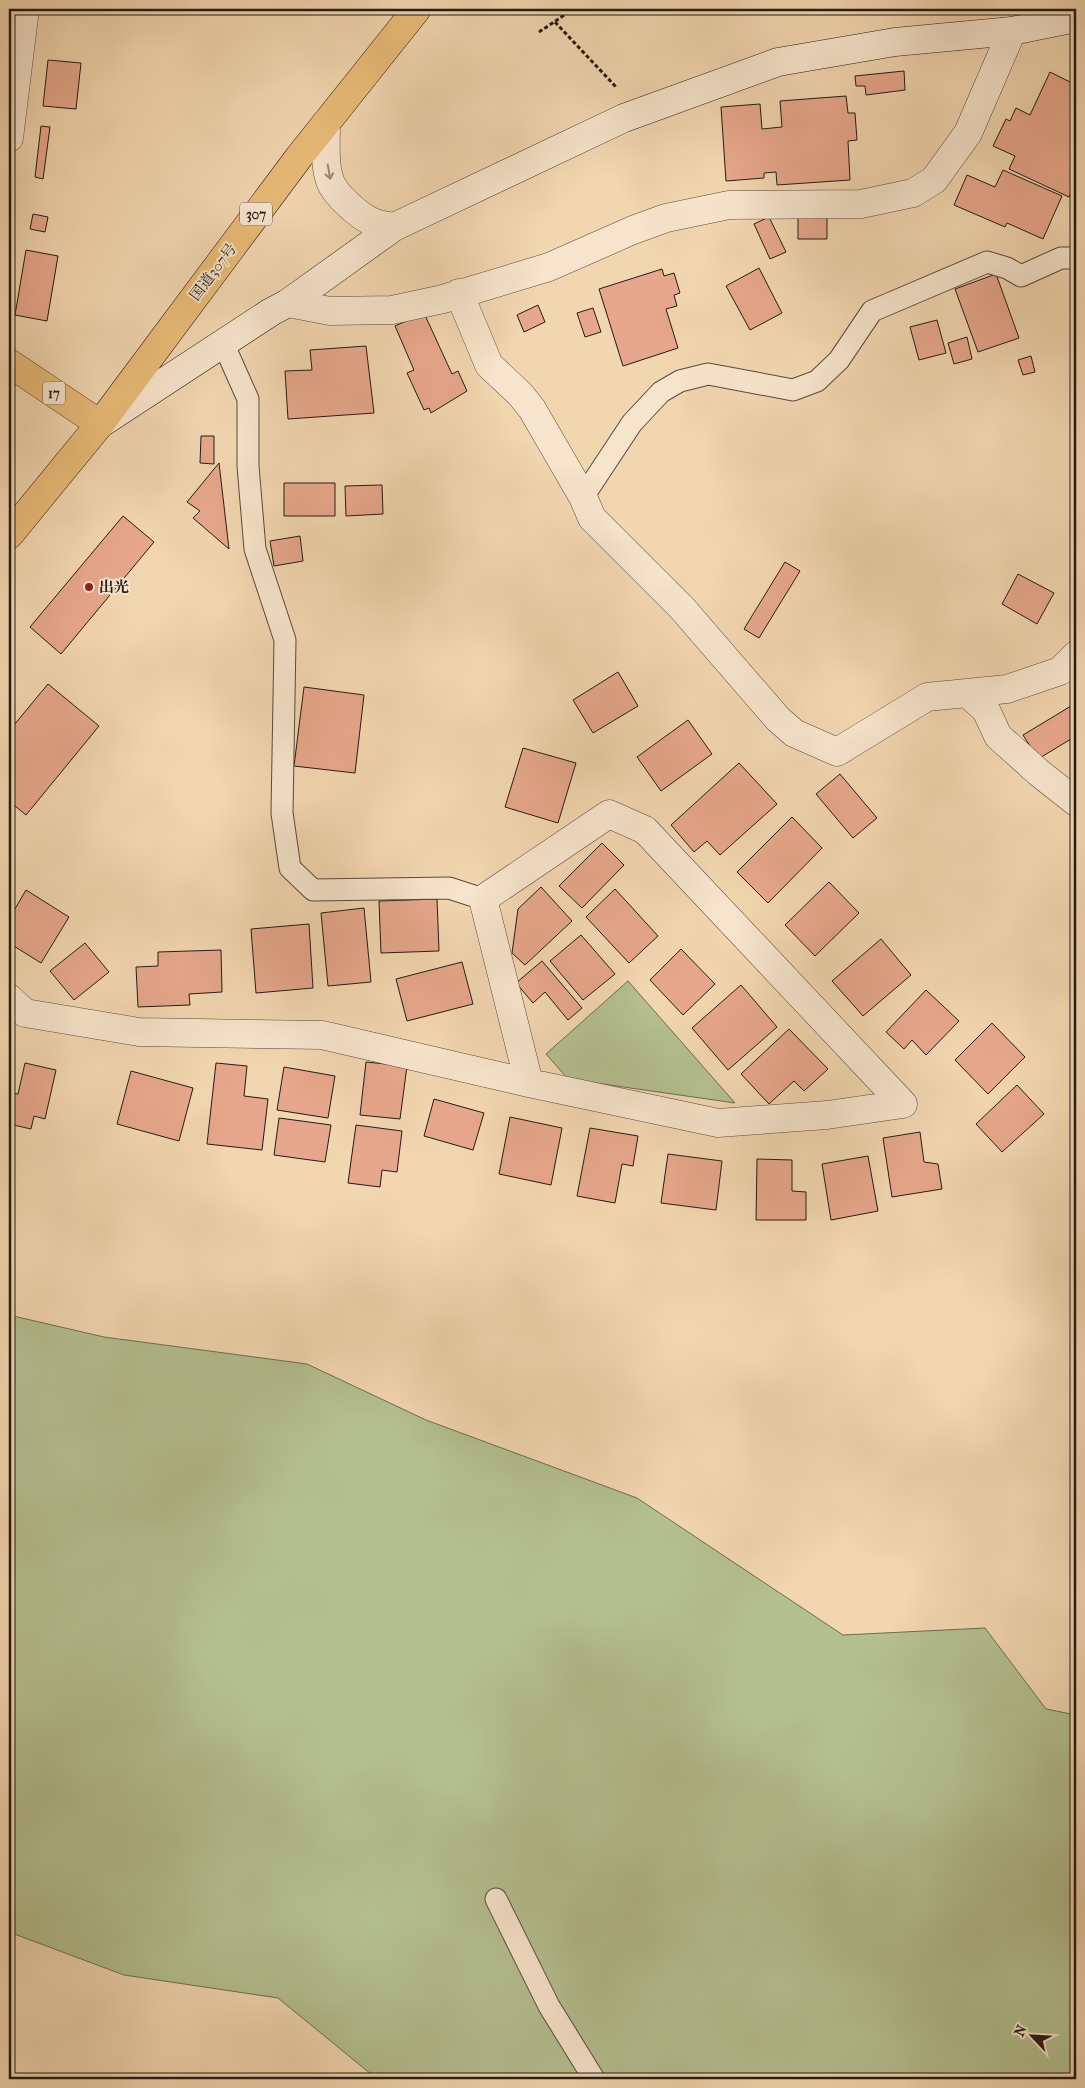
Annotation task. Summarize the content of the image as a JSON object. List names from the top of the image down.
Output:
{
  "streets": {
    "main road": ["307", "国道307号", "17"]
  },
  "crossings": [
    ["国道307号", "17"]
  ],
  "places": ["出光"],
  "north": "top left"
}
